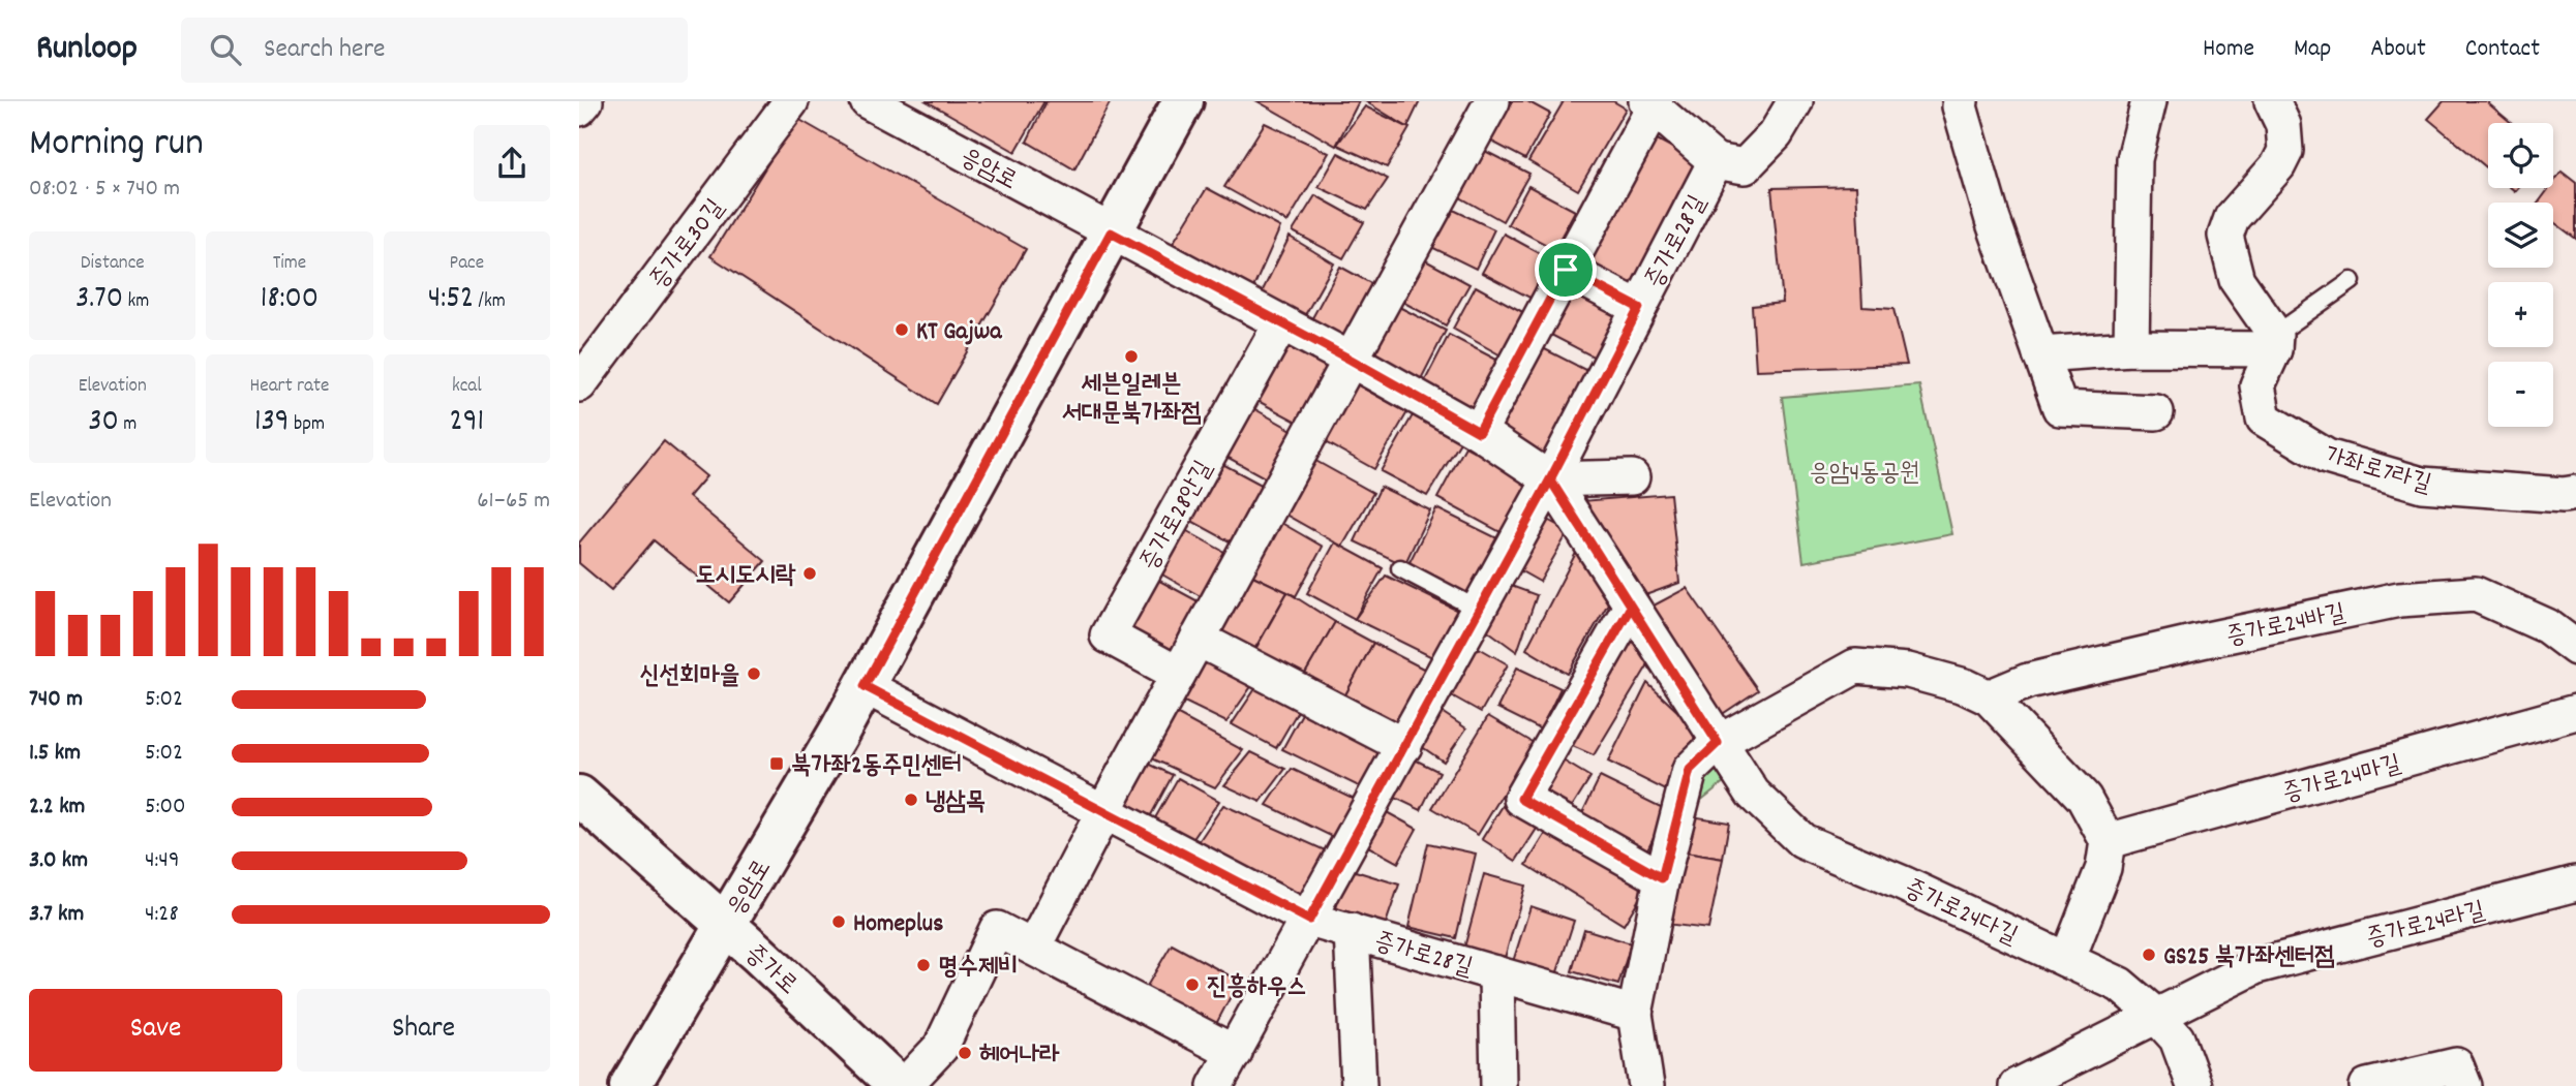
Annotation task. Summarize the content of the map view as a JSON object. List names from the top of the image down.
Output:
{
  "streets": {
    "main road": ["응암로", "증가로"],
    "street": [
      "증가로28길",
      "증가로30길",
      "가좌로7라길",
      "증가로28안길",
      "증가로24바길",
      "증가로24마길",
      "증가로24다길",
      "증가로24라길"
    ]
  },
  "crossings": [
    ["응암로", "증가로28안길"],
    ["응암로", "증가로"],
    ["증가로28길", "증가로24다길"],
    ["증가로24다길", "증가로24라길"]
  ],
  "parks": ["응암4동공원"],
  "places": {
    "other": [
      "KT Gajwa",
      "세븐일레븐 서대문북가좌점",
      "도시도시락",
      "신선회마을",
      "냉삼목",
      "Homeplus",
      "GS25 북가좌센터점",
      "명수제비",
      "진흥하우스",
      "헤어나라"
    ],
    "transit": ["북가좌2동주민센터"]
  },
  "page": {
    "header": "Runloop",
    "search": "Search here",
    "nav": [
      "Home",
      "Map",
      "About",
      "Contact"
    ],
    "heading": ["Morning run", "08:02 · 5 × 740 m"],
    "map_buttons": ["+", "−"],
    "stats": [
      ["Distance", "3.70 km"],
      ["Time", "18:00"],
      ["Pace", "4:52 /km"],
      ["Elevation", "30 m"],
      ["Heart rate", "139 bpm"],
      ["kcal", "291"]
    ],
    "chart": ["Elevation", "61–65 m"],
    "list": [
      {
        "name": "740 m",
        "note": "5:02"
      },
      {
        "name": "1.5 km",
        "note": "5:02"
      },
      {
        "name": "2.2 km",
        "note": "5:00"
      },
      {
        "name": "3.0 km",
        "note": "4:49"
      },
      {
        "name": "3.7 km",
        "note": "4:28"
      }
    ],
    "buttons": ["Save", "Share"]
  }
}
